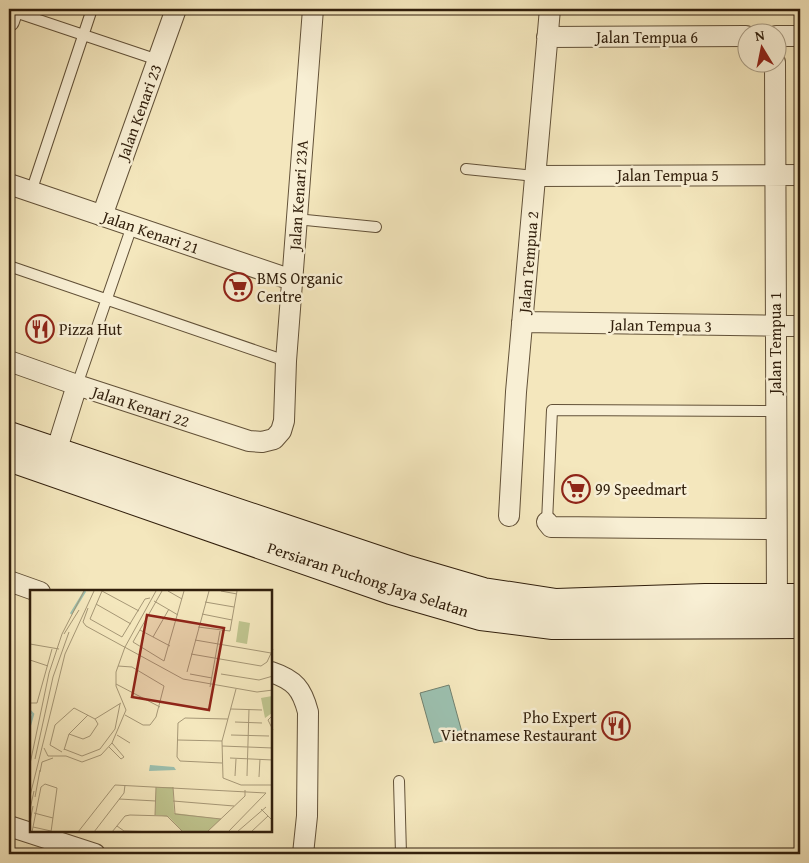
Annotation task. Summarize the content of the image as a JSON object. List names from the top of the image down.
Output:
{
  "streets": {
    "main road": ["Persiaran Puchong Jaya Selatan"],
    "street": [
      "Jalan Tempua 6",
      "Jalan Kenari 23",
      "Jalan Tempua 5",
      "Jalan Kenari 23A",
      "Jalan Kenari 21",
      "Jalan Tempua 2",
      "Jalan Tempua 3",
      "Jalan Tempua 1",
      "Jalan Kenari 22"
    ]
  },
  "crossings": [
    ["Jalan Tempua 6", "Jalan Tempua 2"],
    ["Jalan Kenari 23", "Jalan Kenari 21"],
    ["Jalan Tempua 5", "Jalan Tempua 2"],
    ["Jalan Tempua 5", "Jalan Tempua 1"],
    ["Jalan Kenari 23A", "Jalan Kenari 21"],
    ["Jalan Kenari 23A", "Jalan Kenari 22"],
    ["Jalan Tempua 2", "Jalan Tempua 3"],
    ["Jalan Tempua 3", "Jalan Tempua 1"],
    ["Jalan Tempua 1", "Persiaran Puchong Jaya Selatan"]
  ],
  "places": {
    "supermarket": ["BMS Organic Centre", "99 Speedmart"],
    "restaurant": ["Pizza Hut", "Pho Expert Vietnamese Restaurant"]
  },
  "north": "top"
}
